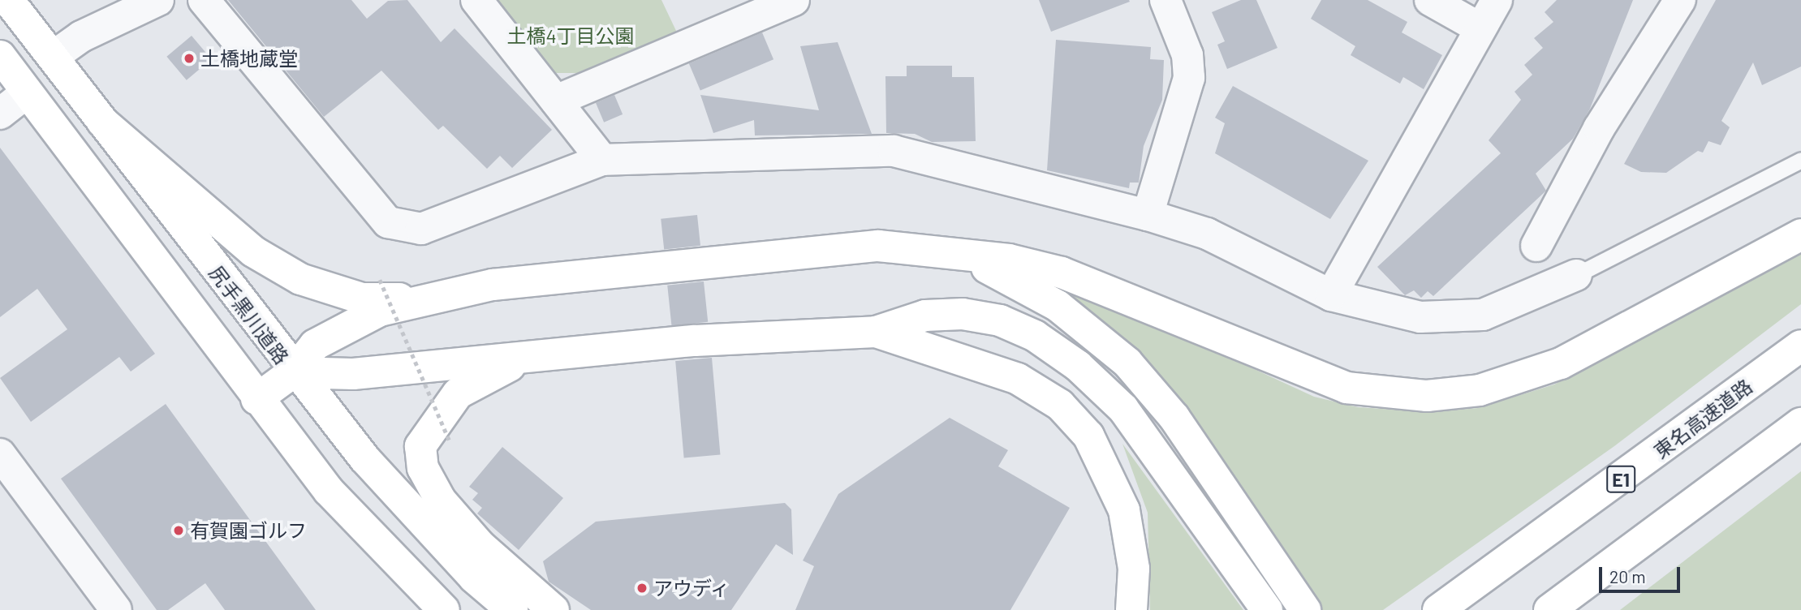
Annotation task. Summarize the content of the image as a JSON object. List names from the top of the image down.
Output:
{
  "streets": {
    "main road": ["尻手黒川道路", "東名高速道路", "E1"]
  },
  "parks": ["土橋4丁目公園"],
  "places": ["土橋地蔵堂", "有賀園ゴルフ", "アウディ"],
  "scale_bar": "20 m"
}
